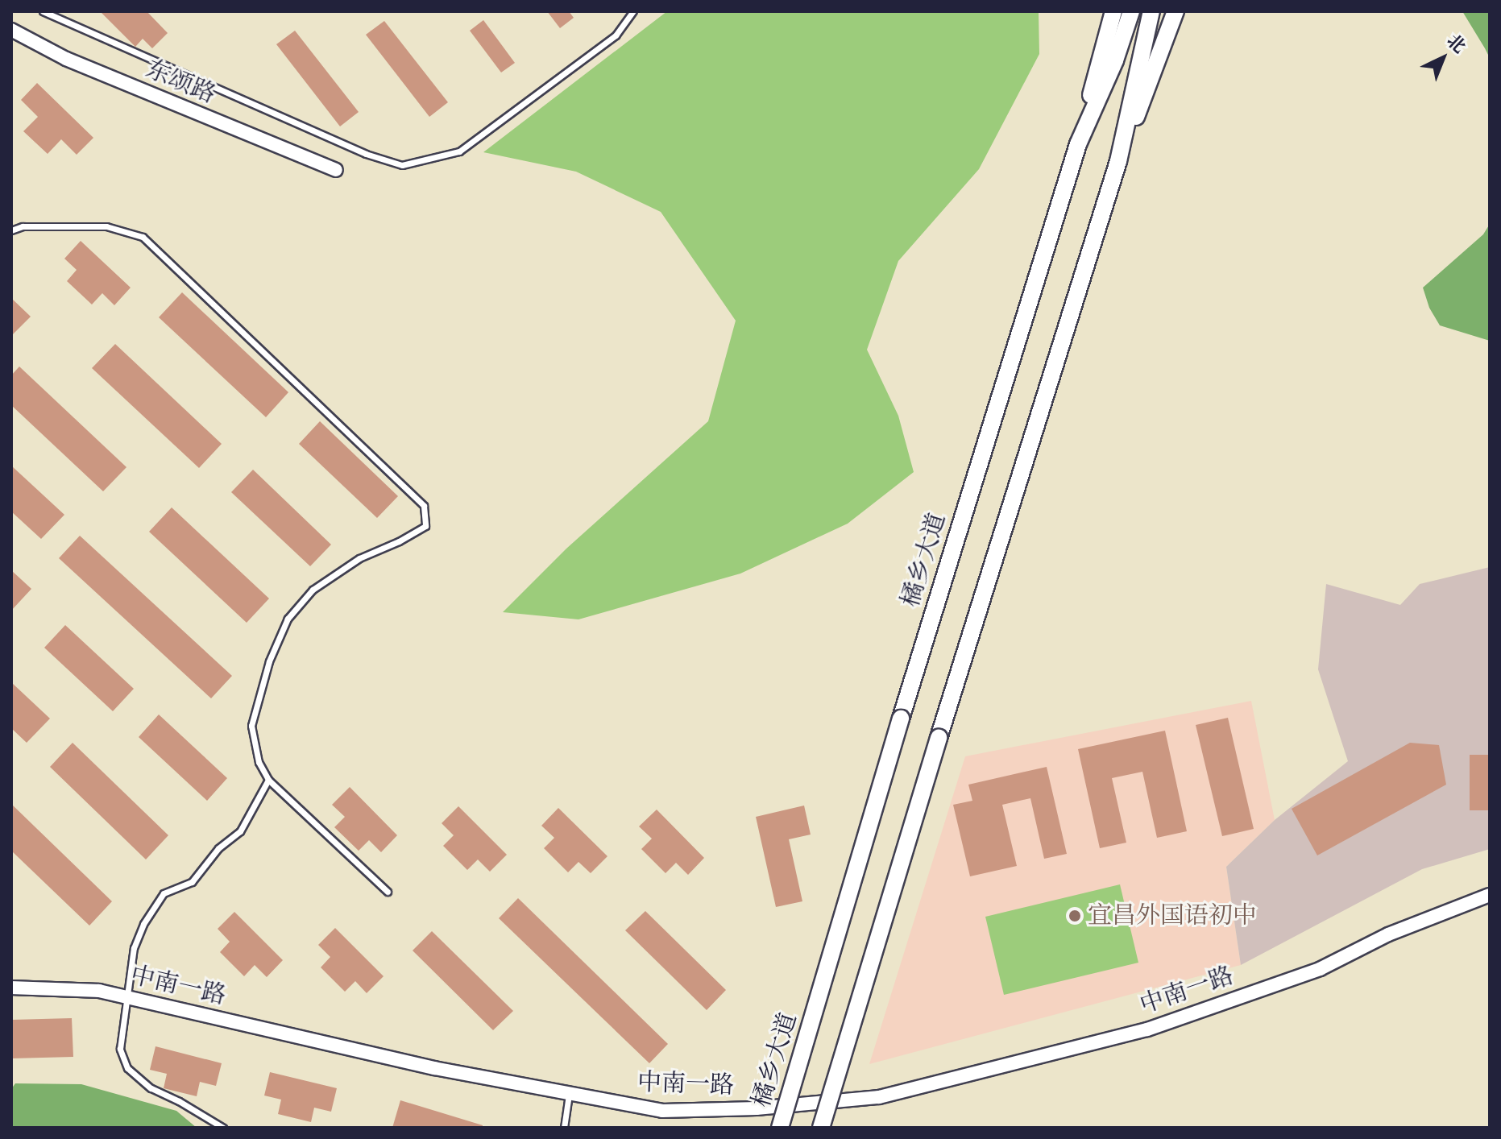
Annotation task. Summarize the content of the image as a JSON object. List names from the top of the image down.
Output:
{
  "streets": {
    "main road": ["橘乡大道"],
    "street": ["东颂路", "中南一路"]
  },
  "places": ["宜昌外国语初中"],
  "north": "top right"
}
